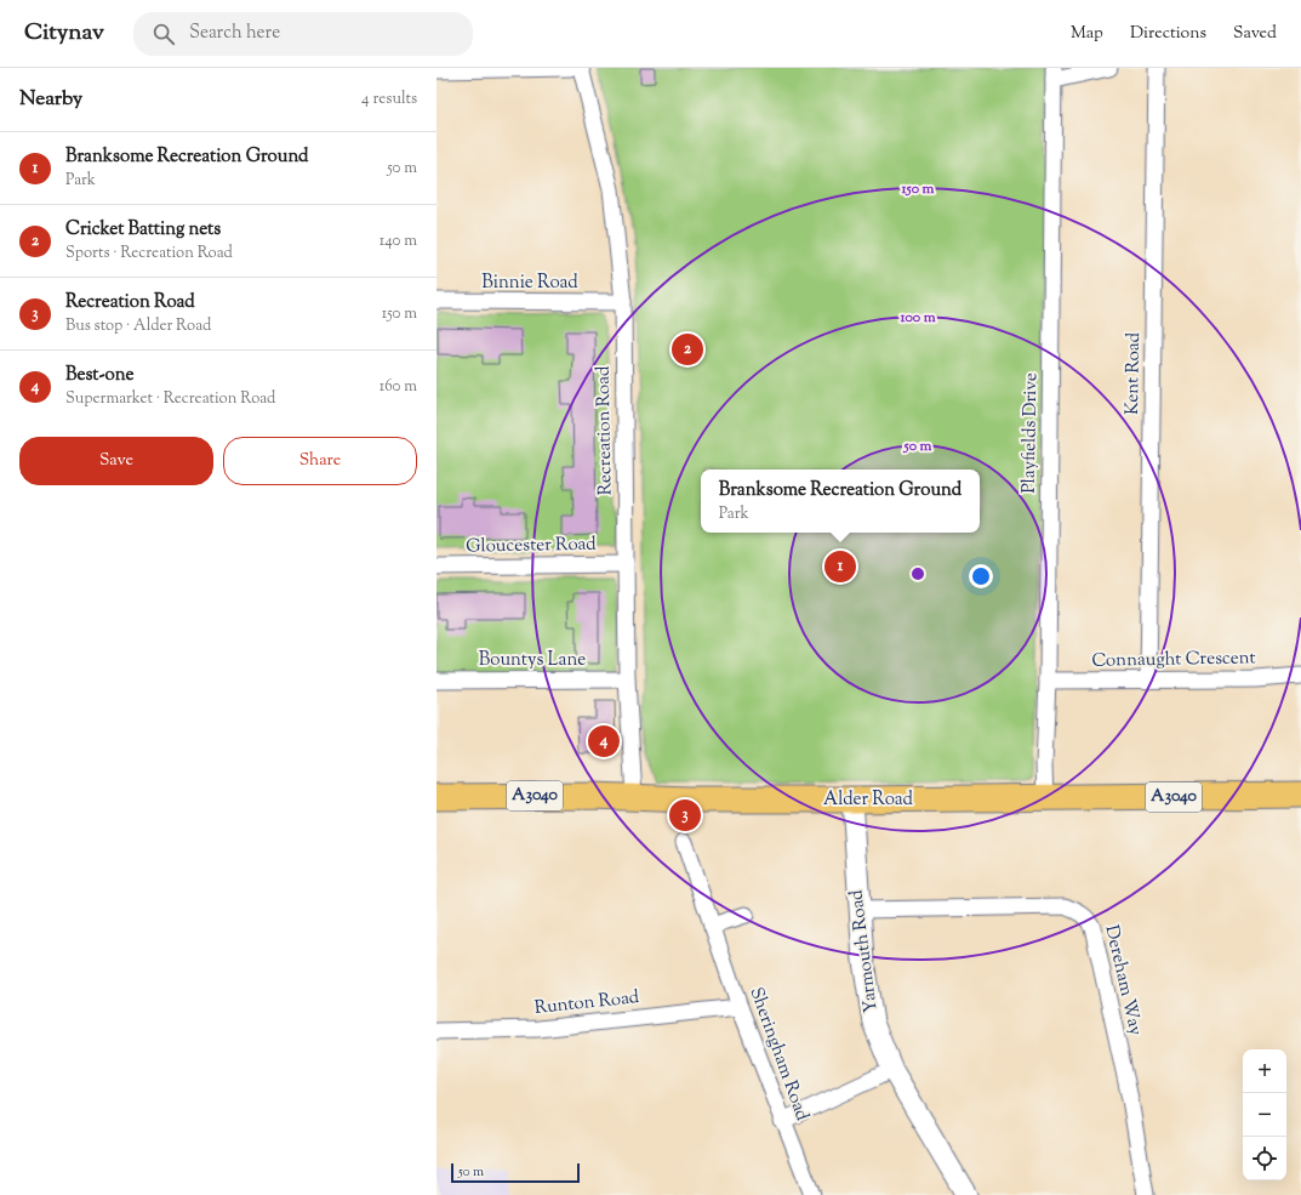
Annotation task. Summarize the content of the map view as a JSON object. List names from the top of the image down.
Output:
{
  "streets": {
    "main road": ["A3040", "Alder Road"],
    "street": [
      "Binnie Road",
      "Kent Road",
      "Recreation Road",
      "Playfields Drive",
      "Gloucester Road",
      "Bountys Lane",
      "Connaught Crescent",
      "Yarmouth Road",
      "Dereham Way",
      "Runton Road",
      "Sheringham Road"
    ]
  },
  "crossings": [
    ["Binnie Road", "Recreation Road"],
    ["Kent Road", "Connaught Crescent"],
    ["Recreation Road", "Gloucester Road"],
    ["Recreation Road", "Bountys Lane"],
    ["Recreation Road", "Alder Road"],
    ["Playfields Drive", "Connaught Crescent"],
    ["Playfields Drive", "Alder Road"],
    ["Alder Road", "Yarmouth Road"],
    ["Yarmouth Road", "Dereham Way"],
    ["Runton Road", "Sheringham Road"]
  ],
  "scale_bar": "50 m",
  "page": {
    "header": "Citynav",
    "search": "Search here",
    "nav": ["Map", "Directions", "Saved"],
    "heading": ["Nearby", "4 results"],
    "list": [
      {
        "mark": "1",
        "name": "Branksome Recreation Ground",
        "note": "Park",
        "value": "50 m"
      },
      {
        "mark": "2",
        "name": "Cricket Batting nets",
        "note": "Sports · Recreation Road",
        "value": "140 m"
      },
      {
        "mark": "3",
        "name": "Recreation Road",
        "note": "Bus stop · Alder Road",
        "value": "150 m"
      },
      {
        "mark": "4",
        "name": "Best-one",
        "note": "Supermarket · Recreation Road",
        "value": "160 m"
      }
    ],
    "pins": [
      "2",
      "1",
      "4",
      "3"
    ],
    "buttons": ["Save", "Share"],
    "popup": ["Branksome Recreation Ground", "Park"],
    "map_buttons": ["+", "−"],
    "scale": "50 m"
  },
  "rings": ["150 m", "100 m", "50 m"]
}
